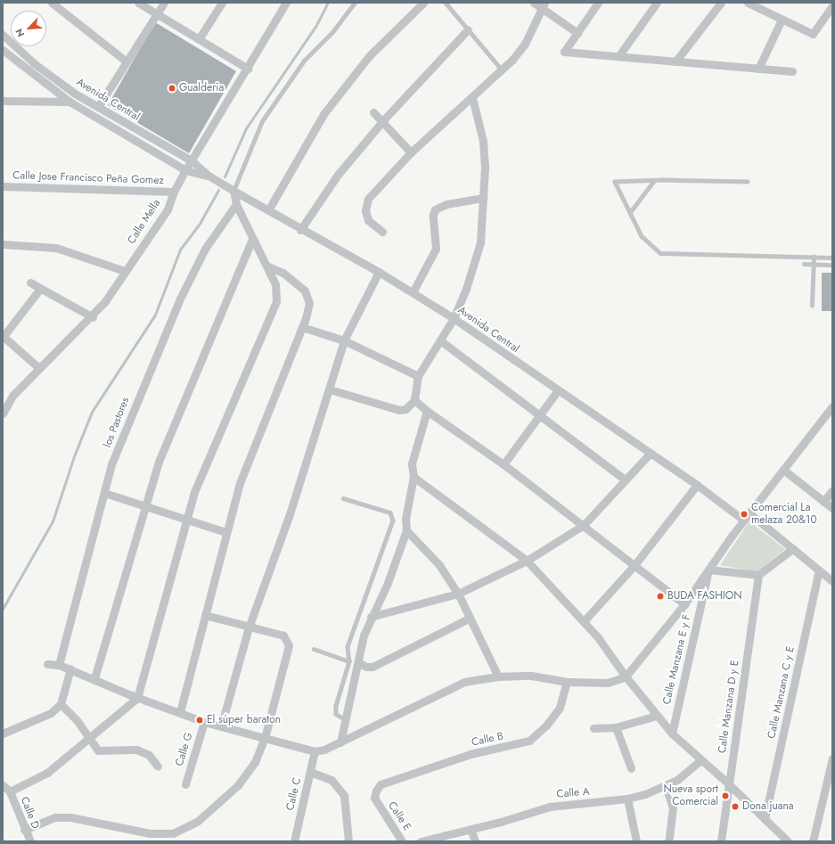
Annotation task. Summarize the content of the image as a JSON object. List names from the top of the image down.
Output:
{
  "streets": {
    "street": [
      "Avenida Central",
      "Calle Jose Francisco Peña Gomez",
      "Calle Mella",
      "los Pastores",
      "Calle Manzana E y F",
      "Calle Manzana C y E",
      "Calle Manzana D y E",
      "Calle B",
      "Calle G",
      "Calle A",
      "Calle C",
      "Calle D",
      "Calle E"
    ]
  },
  "crossings": [
    ["Avenida Central", "Calle Mella"],
    ["Calle Jose Francisco Peña Gomez", "Calle Mella"],
    ["Calle B", "Calle E"]
  ],
  "places": [
    "Gualderia",
    "Comercial La melaza 20&10",
    "BUDA FASHION",
    "El súper baraton",
    "Nueva sport Comercial",
    "Dona juana"
  ],
  "north": "bottom left"
}
